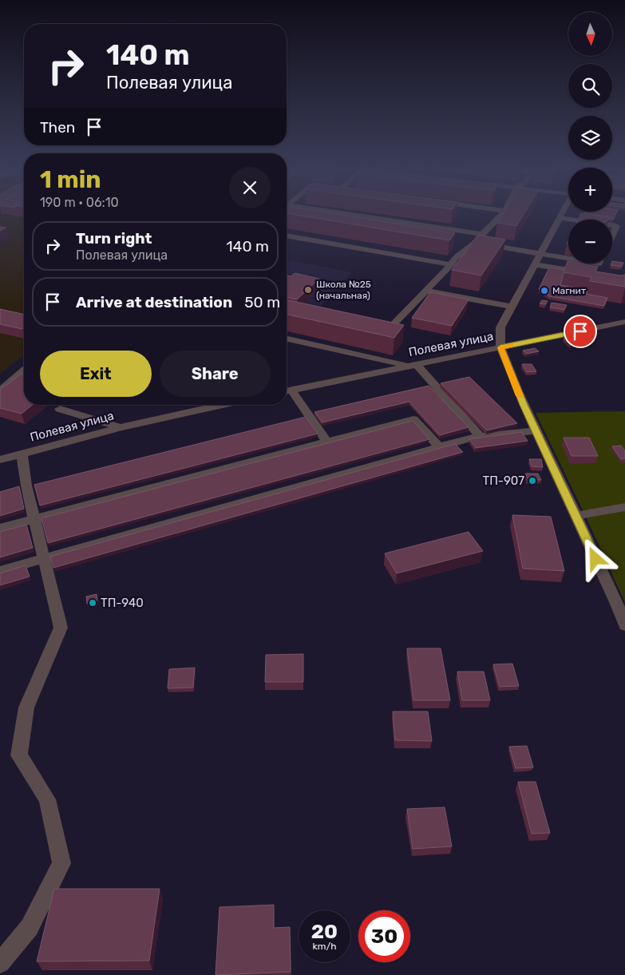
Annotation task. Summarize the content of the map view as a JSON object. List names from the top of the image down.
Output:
{
  "streets": {
    "street": ["Полевая улица"]
  },
  "places": [
    "Школа №25 (начальная)",
    "Магнит",
    "ТП-907",
    "ТП-940"
  ],
  "north": "bottom",
  "page": {
    "map_buttons": ["+", "−"],
    "turn": ["140 m", "Полевая улица"],
    "then": "Then",
    "heading": ["1 min", "190 m · 06:10"],
    "list": [
      {
        "name": "Turn right",
        "note": "Полевая улица",
        "value": "140 m"
      },
      {
        "name": "Arrive at destination",
        "value": "50 m"
      }
    ],
    "buttons": ["Exit", "Share"],
    "speed": "20 km/h",
    "limit": "30"
  }
}
